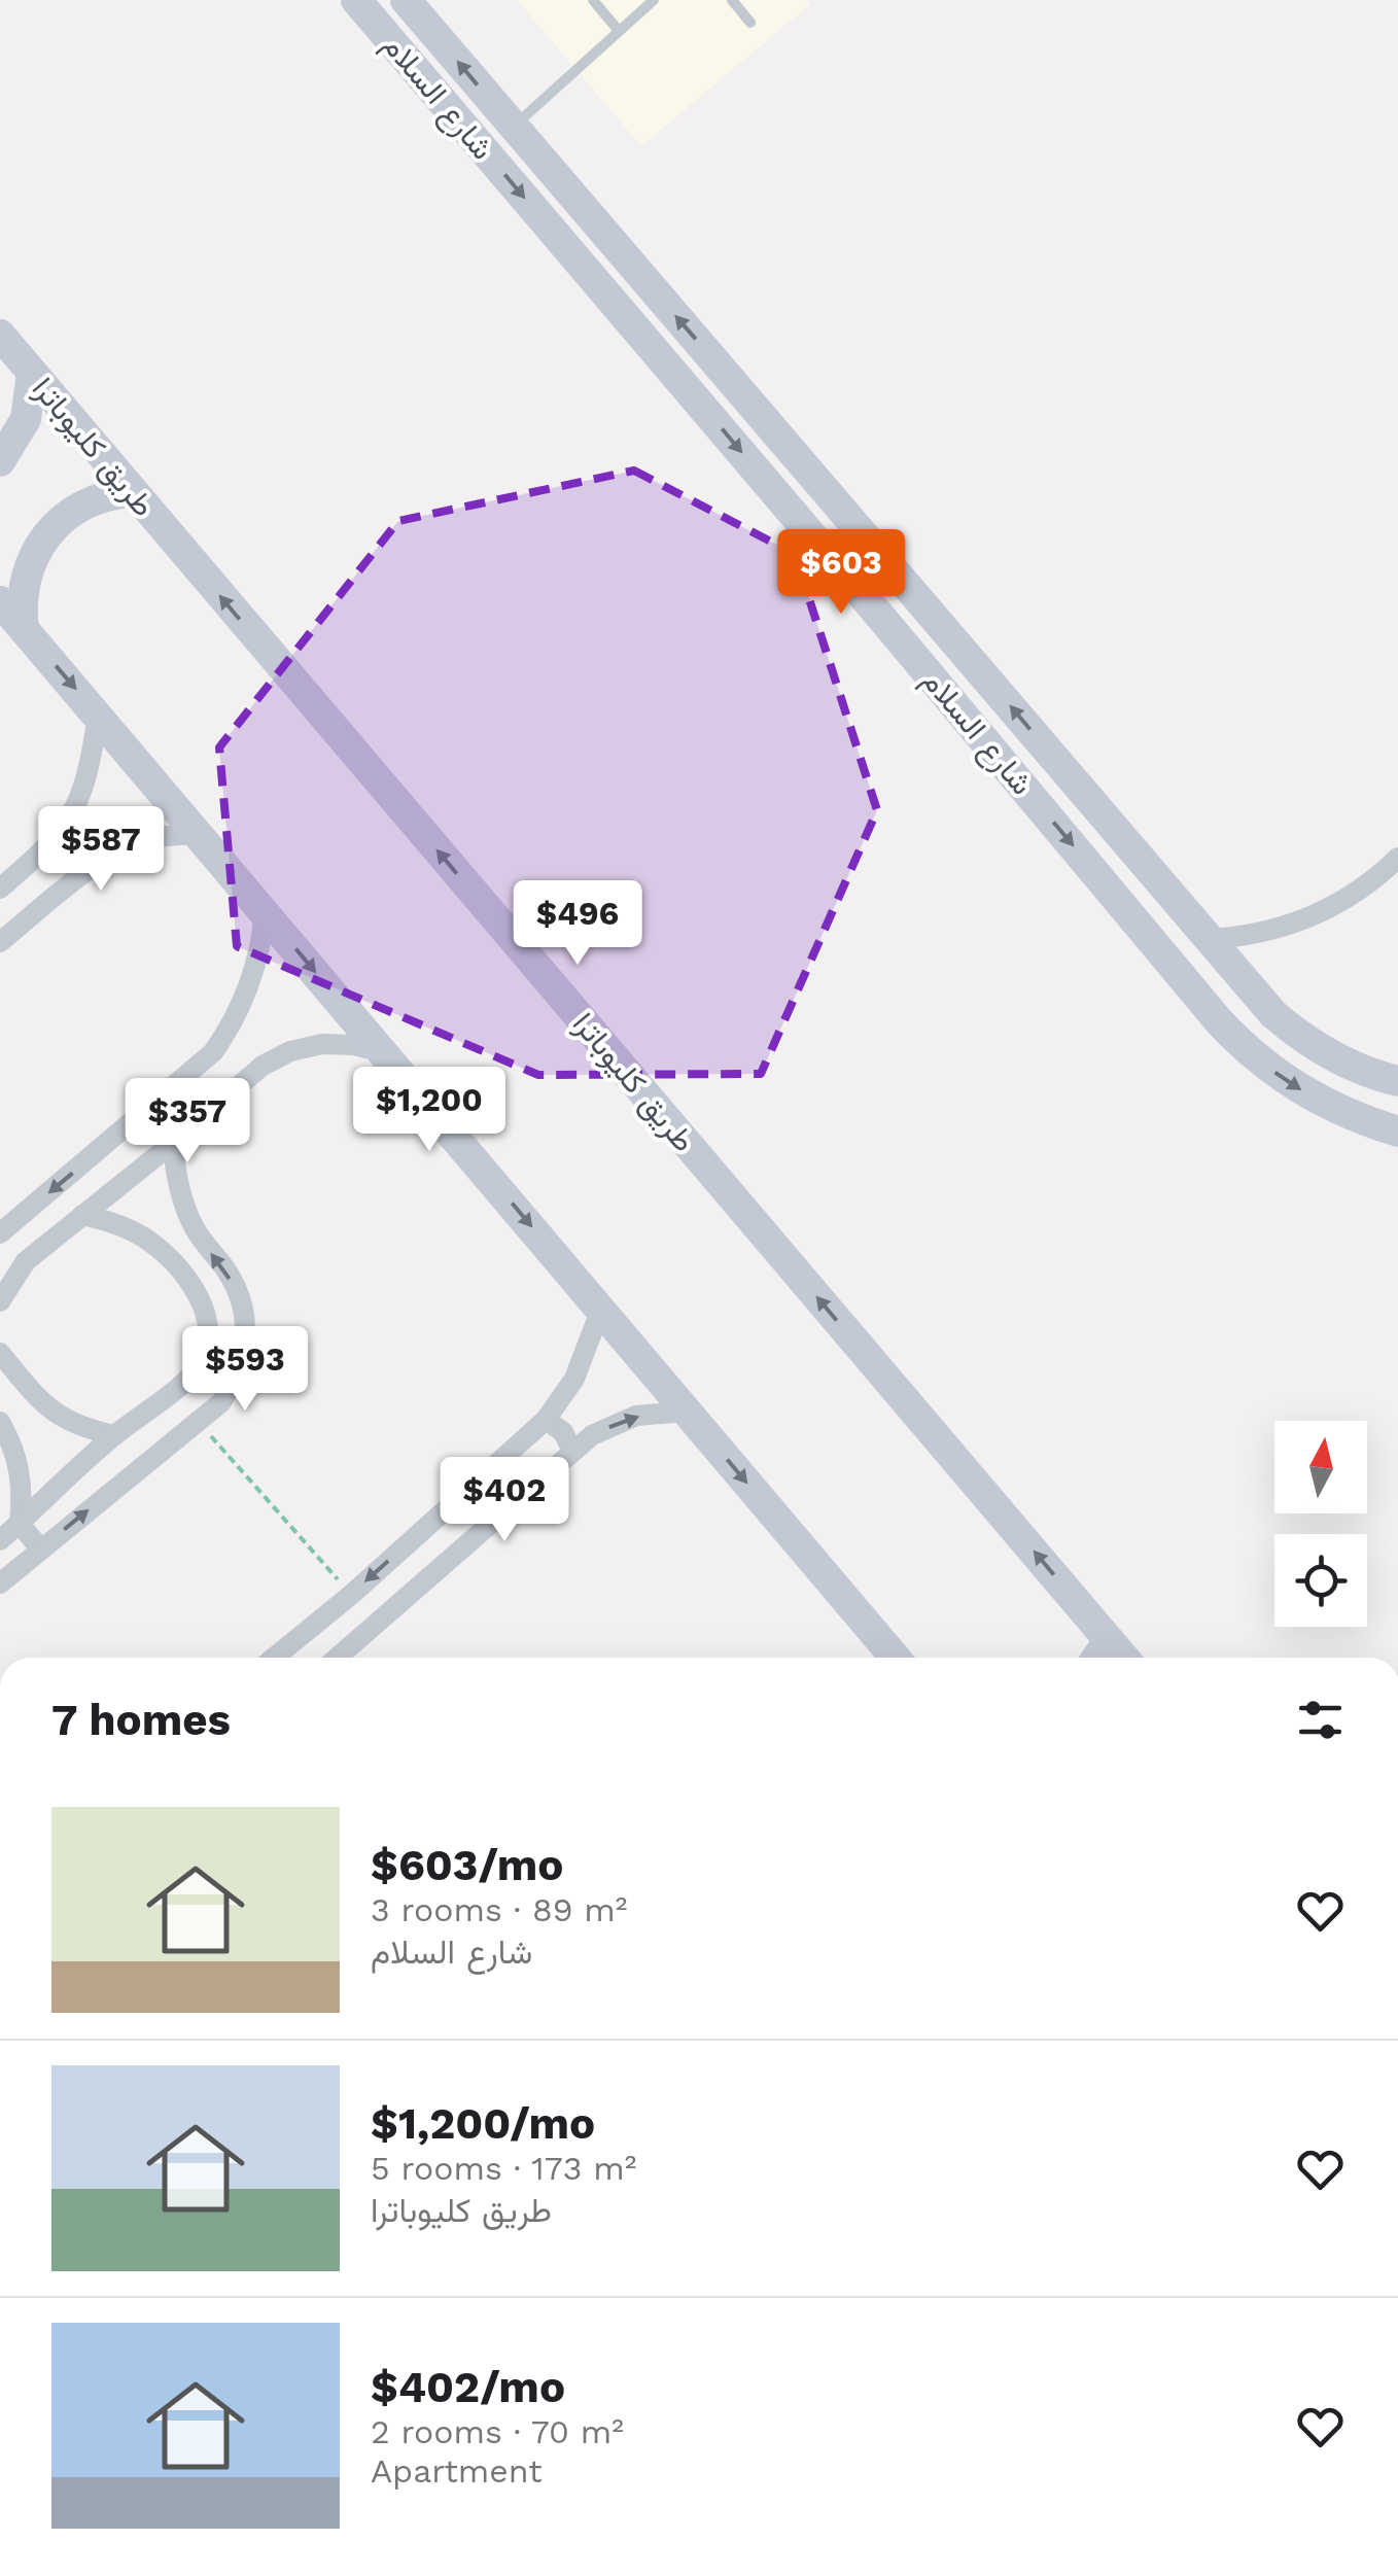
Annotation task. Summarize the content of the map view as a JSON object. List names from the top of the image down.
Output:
{
  "streets": {
    "main road": ["شارع السلام", "طريق كليوباترا"]
  },
  "north": "top",
  "page": {
    "price": [
      "$603",
      "$587",
      "$496",
      "$1,200",
      "$357",
      "$593",
      "$402"
    ],
    "heading": "7 homes",
    "list": [
      {
        "name": "$603/mo",
        "note": "3 rooms · 89 m² · شارع السلام"
      },
      {
        "name": "$1,200/mo",
        "note": "5 rooms · 173 m² · طريق كليوباترا"
      },
      {
        "name": "$402/mo",
        "note": "2 rooms · 70 m² · Apartment"
      }
    ]
  }
}
